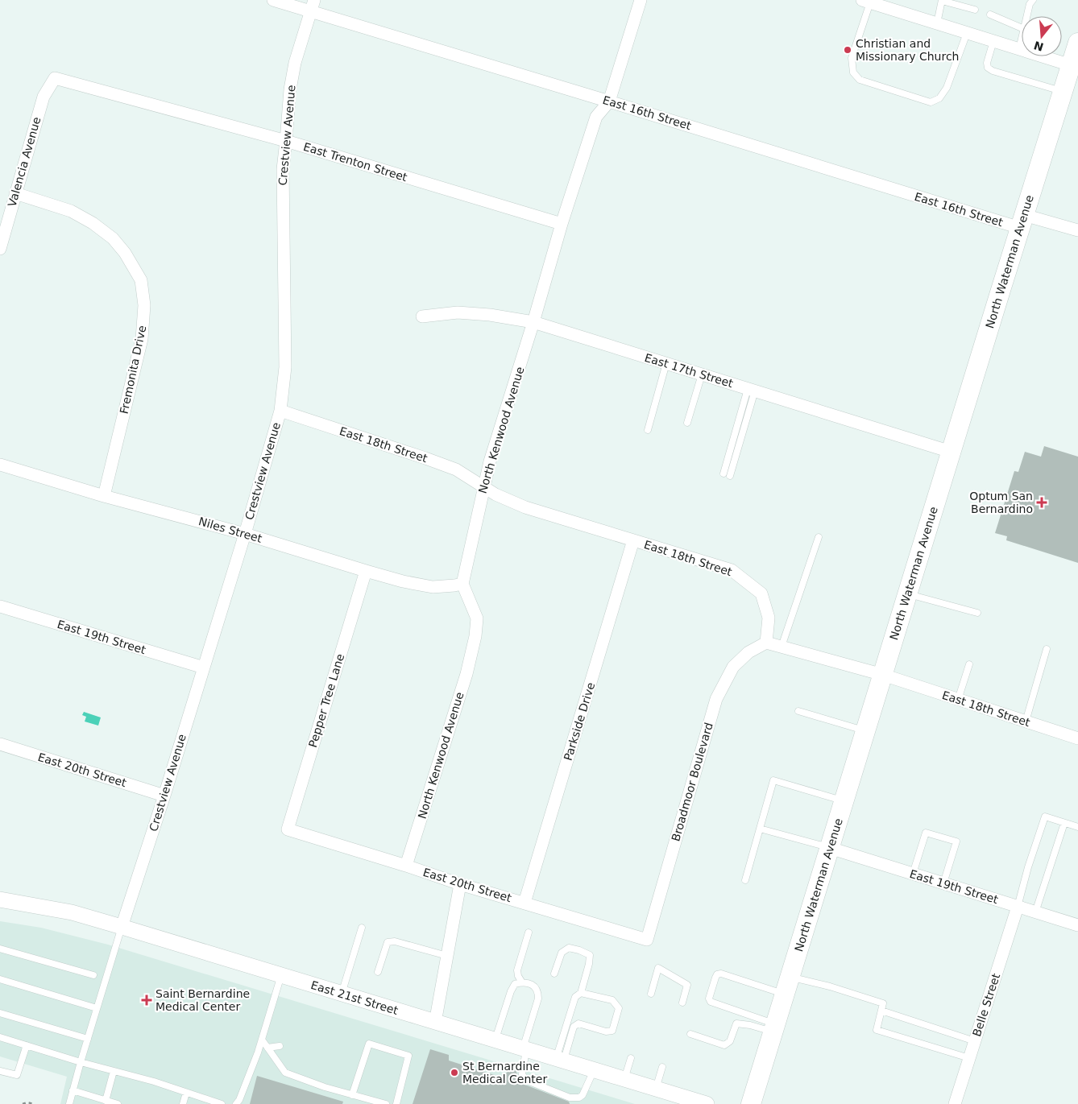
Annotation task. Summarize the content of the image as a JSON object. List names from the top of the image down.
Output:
{
  "streets": {
    "main road": ["North Waterman Avenue"],
    "street": [
      "East 16th Street",
      "Crestview Avenue",
      "Valencia Avenue",
      "East Trenton Street",
      "Fremonita Drive",
      "East 17th Street",
      "North Kenwood Avenue",
      "East 18th Street",
      "Niles Street",
      "East 19th Street",
      "Pepper Tree Lane",
      "Parkside Drive",
      "East 20th Street",
      "Broadmoor Boulevard",
      "East 21st Street",
      "Belle Street"
    ]
  },
  "crossings": [
    ["East 16th Street", "Crestview Avenue"],
    ["East 16th Street", "North Waterman Avenue"],
    ["East 16th Street", "North Kenwood Avenue"],
    ["Crestview Avenue", "East Trenton Street"],
    ["Crestview Avenue", "East 18th Street"],
    ["Crestview Avenue", "Niles Street"],
    ["Crestview Avenue", "East 19th Street"],
    ["Crestview Avenue", "East 20th Street"],
    ["Crestview Avenue", "East 21st Street"],
    ["Valencia Avenue", "East Trenton Street"],
    ["Valencia Avenue", "Fremonita Drive"],
    ["East Trenton Street", "North Kenwood Avenue"],
    ["North Waterman Avenue", "East 17th Street"],
    ["North Waterman Avenue", "East 18th Street"],
    ["North Waterman Avenue", "East 19th Street"],
    ["Fremonita Drive", "Niles Street"],
    ["East 17th Street", "North Kenwood Avenue"],
    ["North Kenwood Avenue", "East 18th Street"],
    ["North Kenwood Avenue", "Niles Street"],
    ["North Kenwood Avenue", "East 20th Street"],
    ["East 18th Street", "Parkside Drive"],
    ["East 18th Street", "Broadmoor Boulevard"],
    ["Niles Street", "Pepper Tree Lane"],
    ["East 19th Street", "Belle Street"],
    ["Pepper Tree Lane", "East 20th Street"],
    ["Parkside Drive", "East 20th Street"],
    ["East 20th Street", "Broadmoor Boulevard"]
  ],
  "places": {
    "other": ["Christian and Missionary Church", "St Bernardine Medical Center"],
    "health": ["Optum San Bernardino", "Saint Bernardine Medical Center"]
  },
  "north": "bottom"
}
